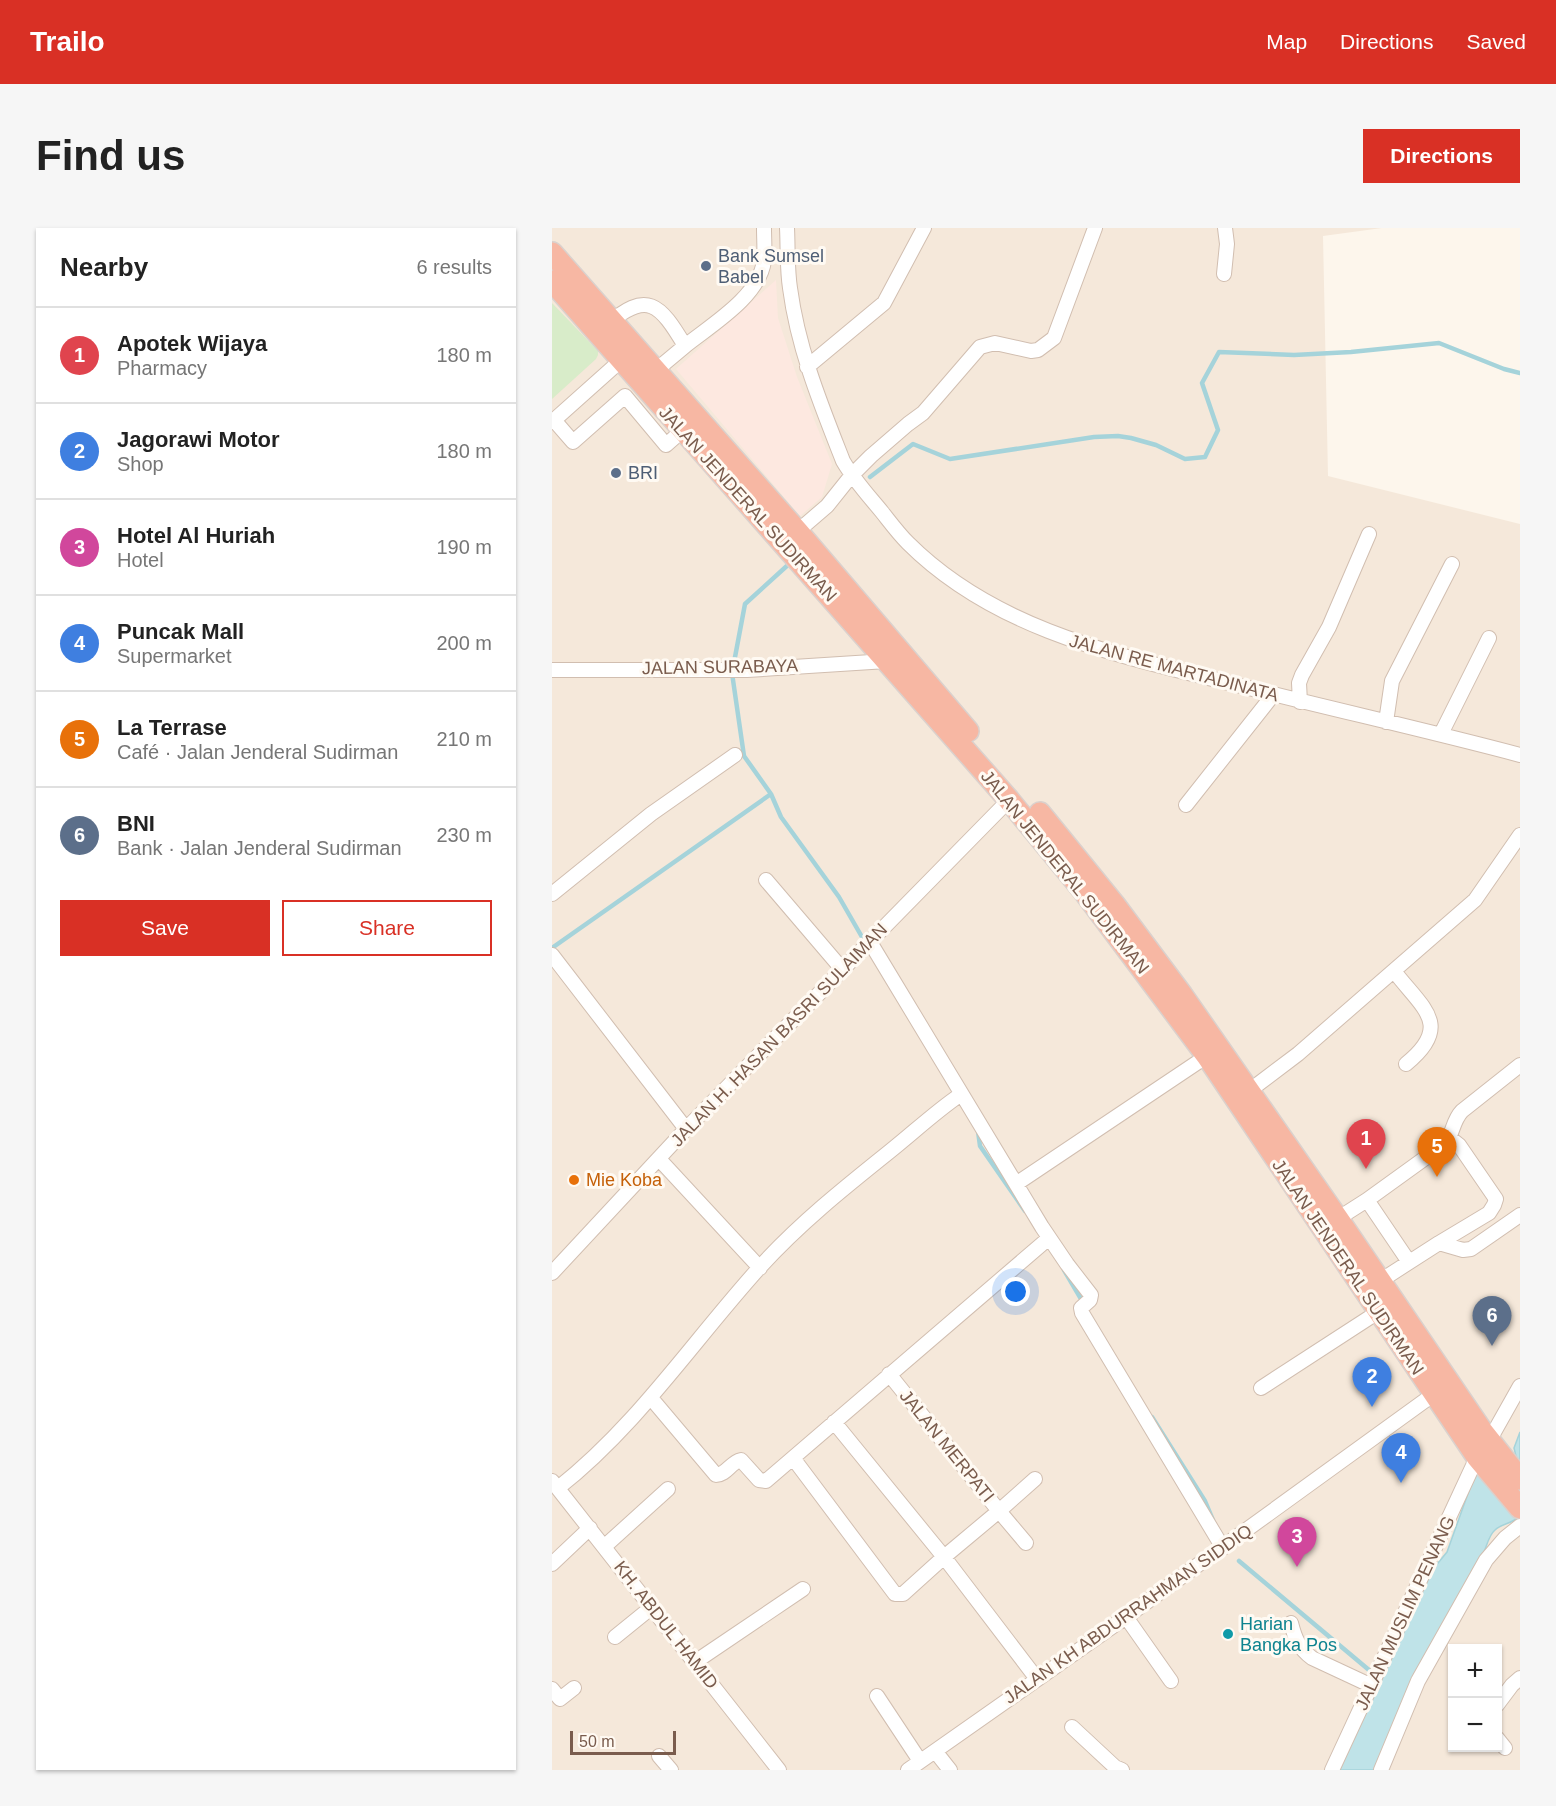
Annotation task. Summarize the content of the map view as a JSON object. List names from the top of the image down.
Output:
{
  "streets": {
    "highway": ["JALAN JENDERAL SUDIRMAN"],
    "street": [
      "JALAN SURABAYA",
      "JALAN RE MARTADINATA",
      "JALAN H. HASAN BASRI SULAIMAN",
      "JALAN MERPATI",
      "JALAN MUSLIM PENANG",
      "JALAN KH ABDURRAHMAN SIDDIQ",
      "KH. ABDUL HAMID"
    ]
  },
  "crossings": [
    ["JALAN JENDERAL SUDIRMAN", "JALAN SURABAYA"],
    ["JALAN JENDERAL SUDIRMAN", "JALAN H. HASAN BASRI SULAIMAN"],
    ["JALAN JENDERAL SUDIRMAN", "JALAN MUSLIM PENANG"],
    ["JALAN JENDERAL SUDIRMAN", "JALAN KH ABDURRAHMAN SIDDIQ"]
  ],
  "places": [
    "Bank Sumsel Babel",
    "BRI",
    "Mie Koba",
    "Harian Bangka Pos"
  ],
  "scale_bar": "50 m",
  "page": {
    "header": "Trailo",
    "nav": ["Map", "Directions", "Saved"],
    "buttons": [
      "Directions",
      ["Save", "Share"]
    ],
    "title": "Find us",
    "heading": ["Nearby", "6 results"],
    "list": [
      {
        "mark": "1",
        "name": "Apotek Wijaya",
        "note": "Pharmacy",
        "value": "180 m"
      },
      {
        "mark": "2",
        "name": "Jagorawi Motor",
        "note": "Shop",
        "value": "180 m"
      },
      {
        "mark": "3",
        "name": "Hotel Al Huriah",
        "note": "Hotel",
        "value": "190 m"
      },
      {
        "mark": "4",
        "name": "Puncak Mall",
        "note": "Supermarket",
        "value": "200 m"
      },
      {
        "mark": "5",
        "name": "La Terrase",
        "note": "Café · Jalan Jenderal Sudirman",
        "value": "210 m"
      },
      {
        "mark": "6",
        "name": "BNI",
        "note": "Bank · Jalan Jenderal Sudirman",
        "value": "230 m"
      }
    ],
    "pins": [
      "1",
      "5",
      "6",
      "2",
      "4",
      "3"
    ],
    "map_buttons": ["+", "−"],
    "scale": "50 m"
  }
}
